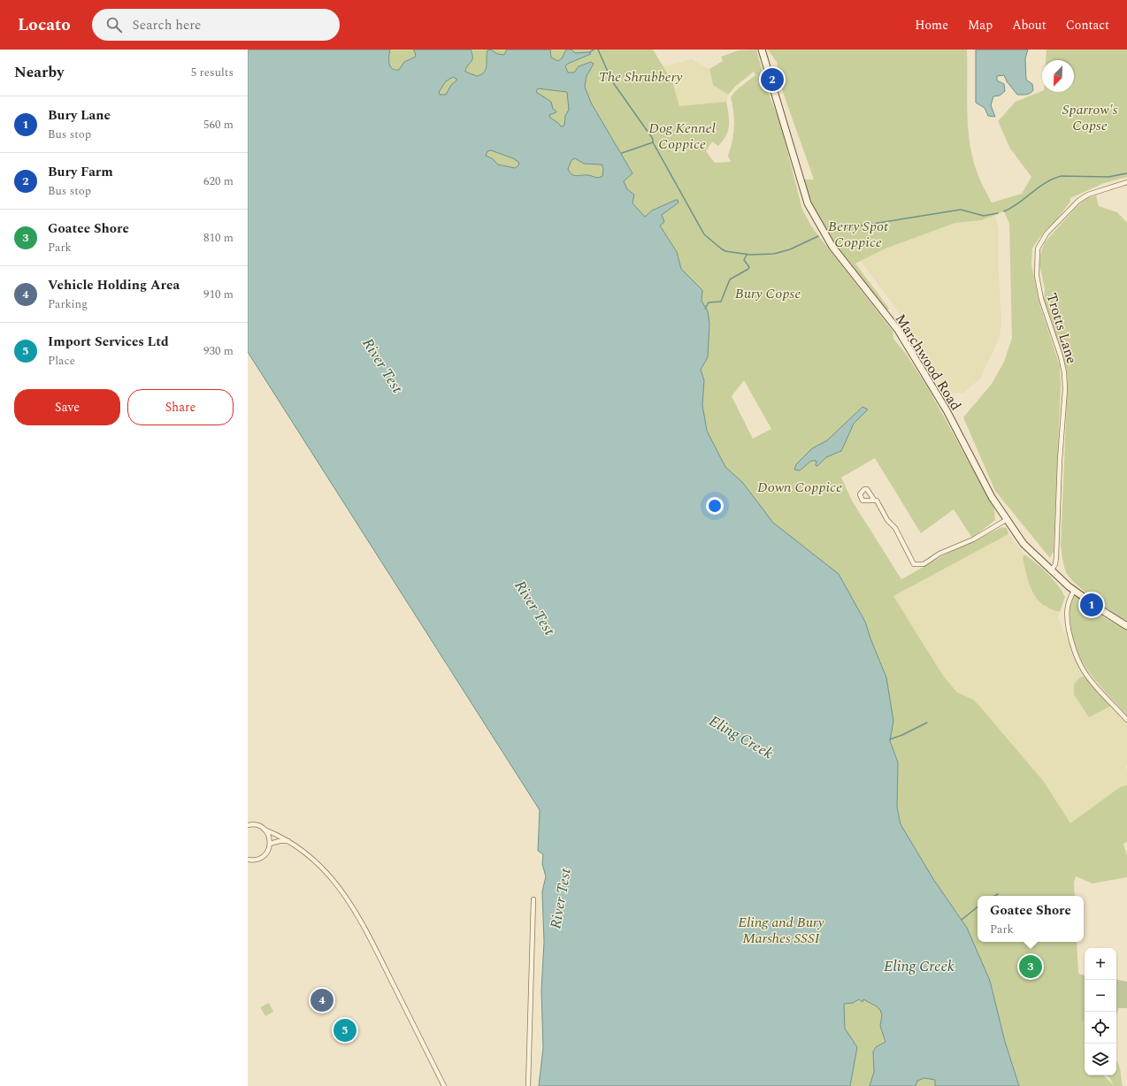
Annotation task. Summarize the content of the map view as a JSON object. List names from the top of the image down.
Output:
{
  "streets": {
    "street": ["Trotts Lane", "Marchwood Road"]
  },
  "crossings": [
    ["Trotts Lane", "Marchwood Road"]
  ],
  "water": ["River Test", "Eling Creek"],
  "parks": [
    "The Shrubbery",
    "Sparrow's Copse",
    "Dog Kennel Coppice",
    "Berry Spot Coppice",
    "Bury Copse",
    "Down Coppice",
    "Eling and Bury Marshes SSSI"
  ],
  "north": "bottom left",
  "page": {
    "header": "Locato",
    "search": "Search here",
    "nav": [
      "Home",
      "Map",
      "About",
      "Contact"
    ],
    "heading": ["Nearby", "5 results"],
    "pins": [
      "2",
      "1",
      "3",
      "4",
      "5"
    ],
    "list": [
      {
        "mark": "1",
        "name": "Bury Lane",
        "note": "Bus stop",
        "value": "560 m"
      },
      {
        "mark": "2",
        "name": "Bury Farm",
        "note": "Bus stop",
        "value": "620 m"
      },
      {
        "mark": "3",
        "name": "Goatee Shore",
        "note": "Park",
        "value": "810 m"
      },
      {
        "mark": "4",
        "name": "Vehicle Holding Area",
        "note": "Parking",
        "value": "910 m"
      },
      {
        "mark": "5",
        "name": "Import Services Ltd",
        "note": "Place",
        "value": "930 m"
      }
    ],
    "buttons": ["Save", "Share"],
    "popup": ["Goatee Shore", "Park"],
    "map_buttons": ["+", "−"]
  }
}
